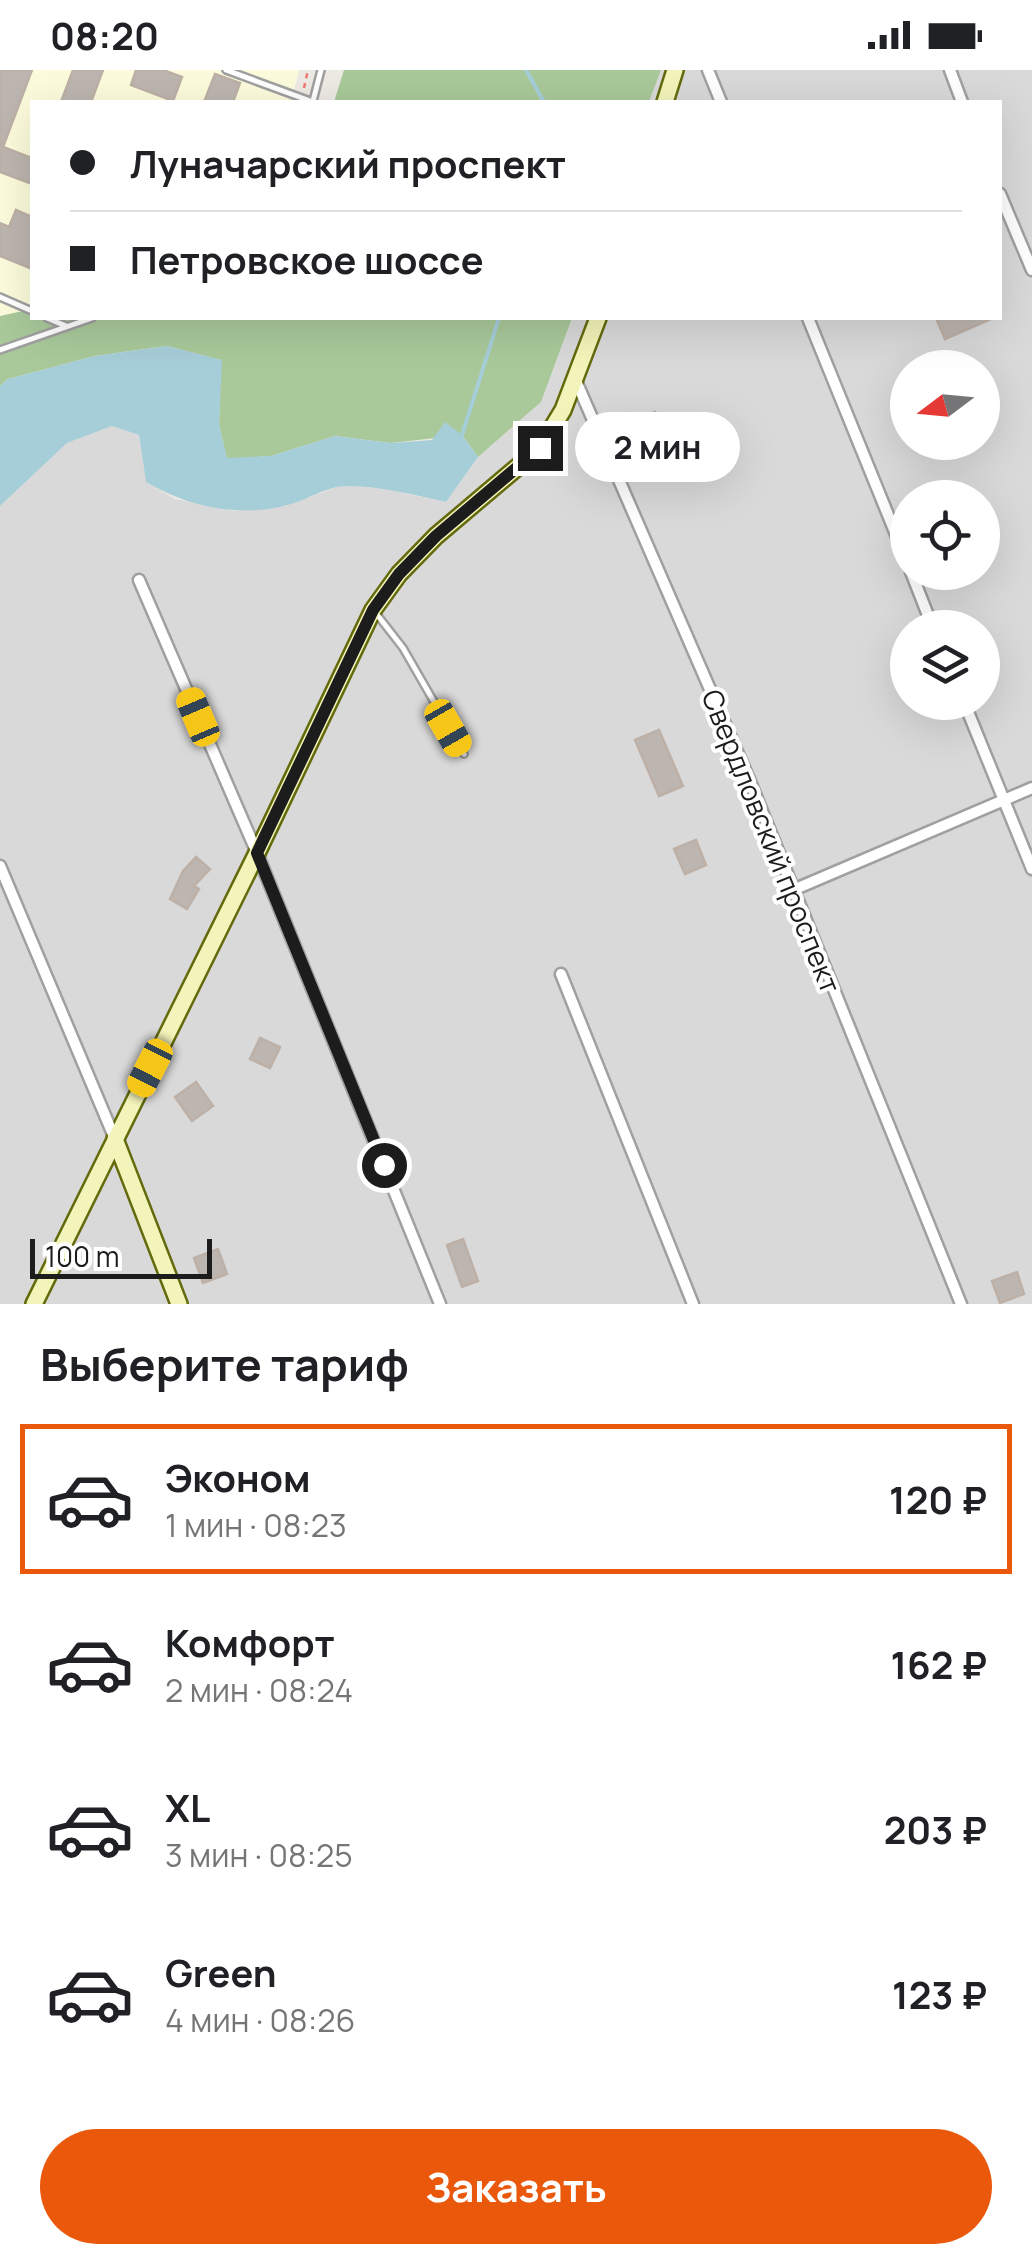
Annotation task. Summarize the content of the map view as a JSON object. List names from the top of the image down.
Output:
{
  "streets": {
    "street": ["Свердловский проспект"]
  },
  "scale_bar": "100 m",
  "north": "left",
  "page": {
    "status": "08:20",
    "banner": ["Луначарский проспект", "Петровское шоссе"],
    "bubble": "2 мин",
    "scale": "100 m",
    "heading": "Выберите тариф",
    "list": [
      {
        "name": "Эконом",
        "note": "1 мин · 08:23",
        "value": "120 ₽"
      },
      {
        "name": "Комфорт",
        "note": "2 мин · 08:24",
        "value": "162 ₽"
      },
      {
        "name": "XL",
        "note": "3 мин · 08:25",
        "value": "203 ₽"
      },
      {
        "name": "Green",
        "note": "4 мин · 08:26",
        "value": "123 ₽"
      }
    ],
    "buttons": "Заказать"
  }
}
